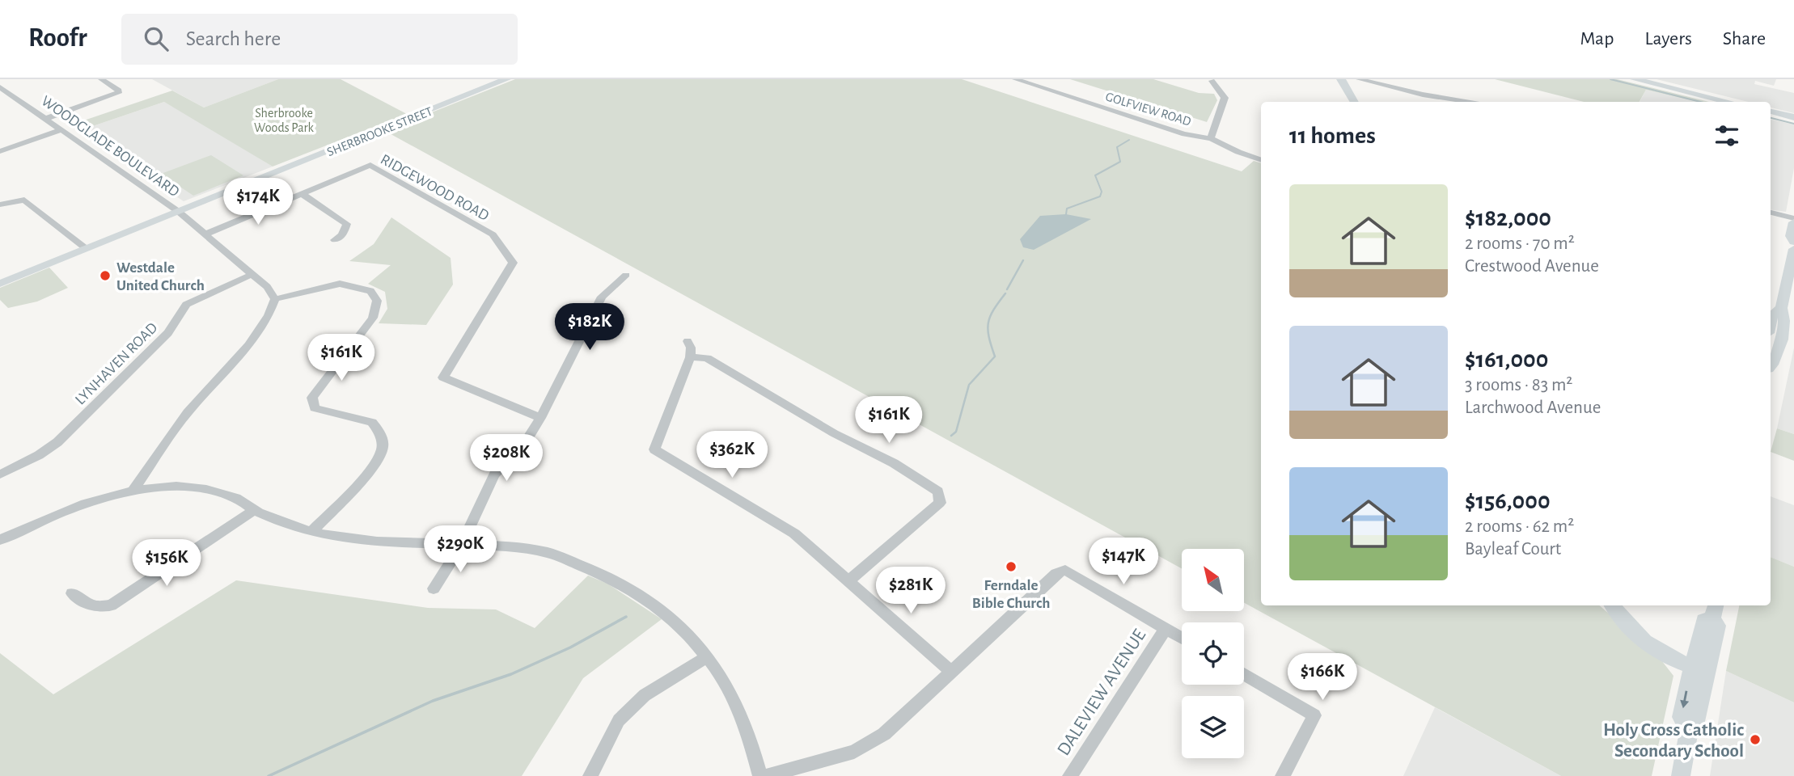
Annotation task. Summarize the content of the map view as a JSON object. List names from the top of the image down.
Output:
{
  "streets": {
    "main road": ["SHERBROOKE STREET"],
    "street": [
      "GOLFVIEW ROAD",
      "WOODGLADE BOULEVARD",
      "RIDGEWOOD ROAD",
      "LYNHAVEN ROAD",
      "DALEVIEW AVENUE"
    ]
  },
  "crossings": [
    ["SHERBROOKE STREET", "WOODGLADE BOULEVARD"],
    ["WOODGLADE BOULEVARD", "RIDGEWOOD ROAD"],
    ["WOODGLADE BOULEVARD", "LYNHAVEN ROAD"]
  ],
  "parks": ["Sherbrooke Woods Park"],
  "places": ["Westdale United Church", "Ferndale Bible Church", "Holy Cross Catholic Secondary School"],
  "north": "top left",
  "page": {
    "header": "Roofr",
    "search": "Search here",
    "nav": ["Map", "Layers", "Share"],
    "heading": "11 homes",
    "list": [
      {
        "name": "$182,000",
        "note": "2 rooms · 70 m² · Crestwood Avenue"
      },
      {
        "name": "$161,000",
        "note": "3 rooms · 83 m² · Larchwood Avenue"
      },
      {
        "name": "$156,000",
        "note": "2 rooms · 62 m² · Bayleaf Court"
      }
    ],
    "price": [
      "$174K",
      "$182K",
      "$161K",
      "$161K",
      "$362K",
      "$208K",
      "$290K",
      "$147K",
      "$156K",
      "$281K",
      "$166K"
    ]
  }
}
